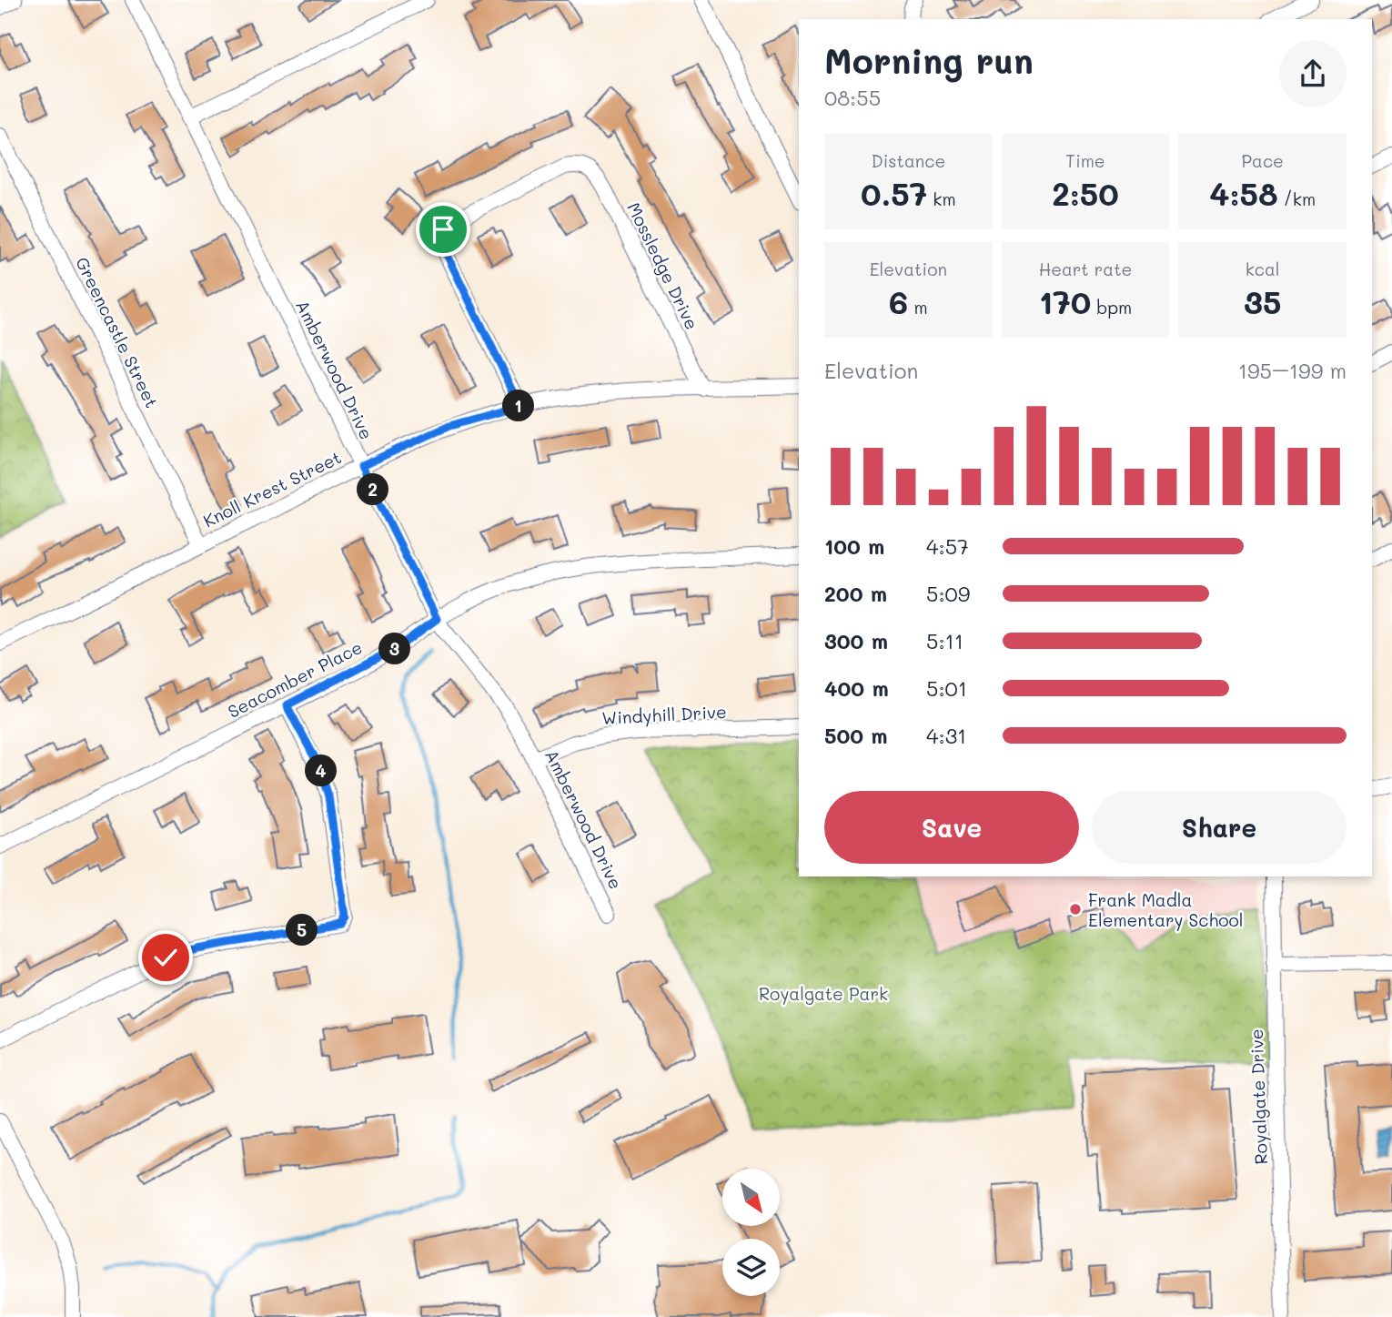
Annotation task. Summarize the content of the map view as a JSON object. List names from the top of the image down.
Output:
{
  "streets": {
    "street": [
      "Mossledge Drive",
      "Greencastle Street",
      "Amberwood Drive",
      "Knoll Krest Street",
      "Seacomber Place",
      "Windyhill Drive",
      "Royalgate Drive"
    ]
  },
  "crossings": [
    ["Mossledge Drive", "Knoll Krest Street"],
    ["Greencastle Street", "Knoll Krest Street"],
    ["Amberwood Drive", "Knoll Krest Street"],
    ["Amberwood Drive", "Seacomber Place"],
    ["Amberwood Drive", "Windyhill Drive"]
  ],
  "parks": ["Royalgate Park"],
  "places": ["Frank Madla Elementary School"],
  "north": "bottom right",
  "page": {
    "heading": ["Morning run", "08:55"],
    "stats": [
      ["Distance", "0.57 km"],
      ["Time", "2:50"],
      ["Pace", "4:58 /km"],
      ["Elevation", "6 m"],
      ["Heart rate", "170 bpm"],
      ["kcal", "35"]
    ],
    "chart": ["Elevation", "195–199 m"],
    "pins": [
      "1",
      "2",
      "3",
      "4",
      "5"
    ],
    "list": [
      {
        "name": "100 m",
        "note": "4:57"
      },
      {
        "name": "200 m",
        "note": "5:09"
      },
      {
        "name": "300 m",
        "note": "5:11"
      },
      {
        "name": "400 m",
        "note": "5:01"
      },
      {
        "name": "500 m",
        "note": "4:31"
      }
    ],
    "buttons": ["Save", "Share"]
  }
}
